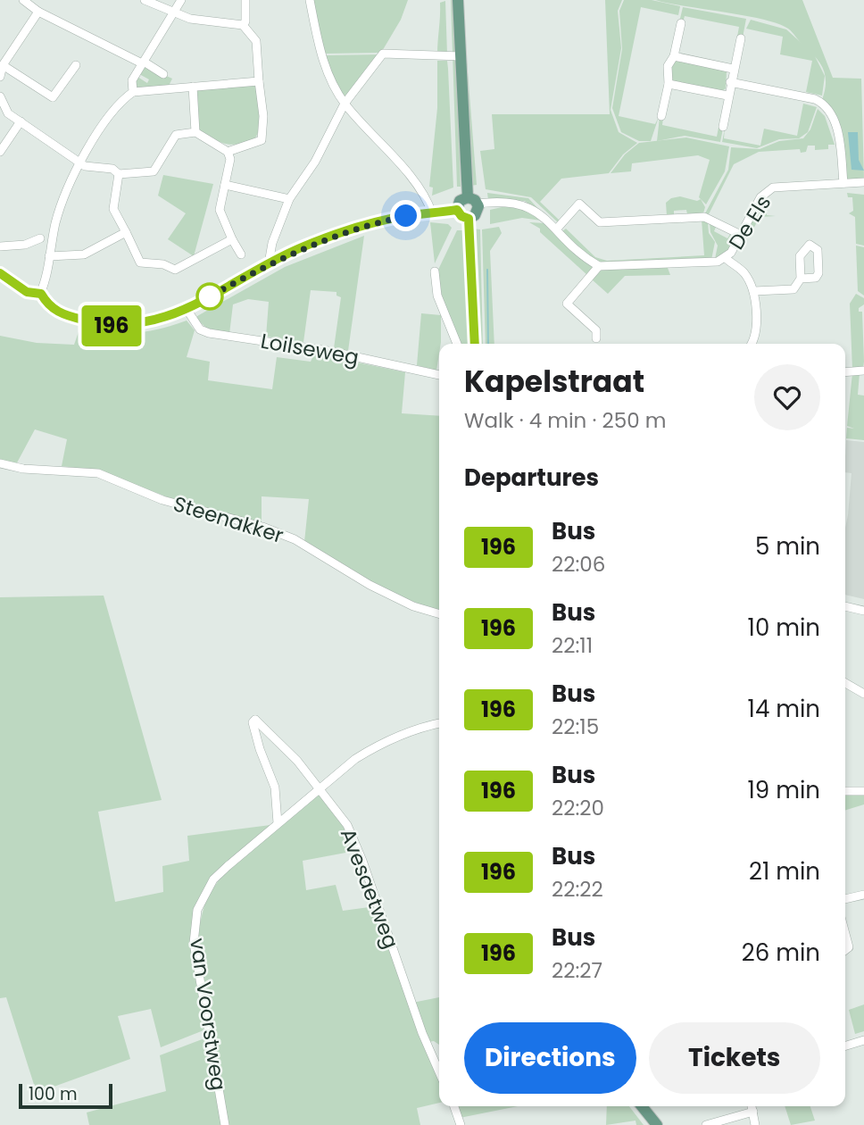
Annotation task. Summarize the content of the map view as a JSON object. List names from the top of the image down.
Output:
{
  "streets": {
    "street": [
      "De Els",
      "Loilseweg",
      "Steenakker",
      "Avesaetweg",
      "van Voorstweg"
    ]
  },
  "crossings": [
    ["Avesaetweg", "van Voorstweg"]
  ],
  "lines": ["bus line 196"],
  "scale_bar": "100 m",
  "page": {
    "on_map": "196",
    "heading": [
      ["Kapelstraat", "Walk · 4 min · 250 m"],
      "Departures"
    ],
    "list": [
      {
        "mark": "196",
        "name": "Bus",
        "note": "22:06",
        "value": "5 min"
      },
      {
        "mark": "196",
        "name": "Bus",
        "note": "22:11",
        "value": "10 min"
      },
      {
        "mark": "196",
        "name": "Bus",
        "note": "22:15",
        "value": "14 min"
      },
      {
        "mark": "196",
        "name": "Bus",
        "note": "22:20",
        "value": "19 min"
      },
      {
        "mark": "196",
        "name": "Bus",
        "note": "22:22",
        "value": "21 min"
      },
      {
        "mark": "196",
        "name": "Bus",
        "note": "22:27",
        "value": "26 min"
      }
    ],
    "buttons": ["Directions", "Tickets"],
    "scale": "100 m"
  }
}
